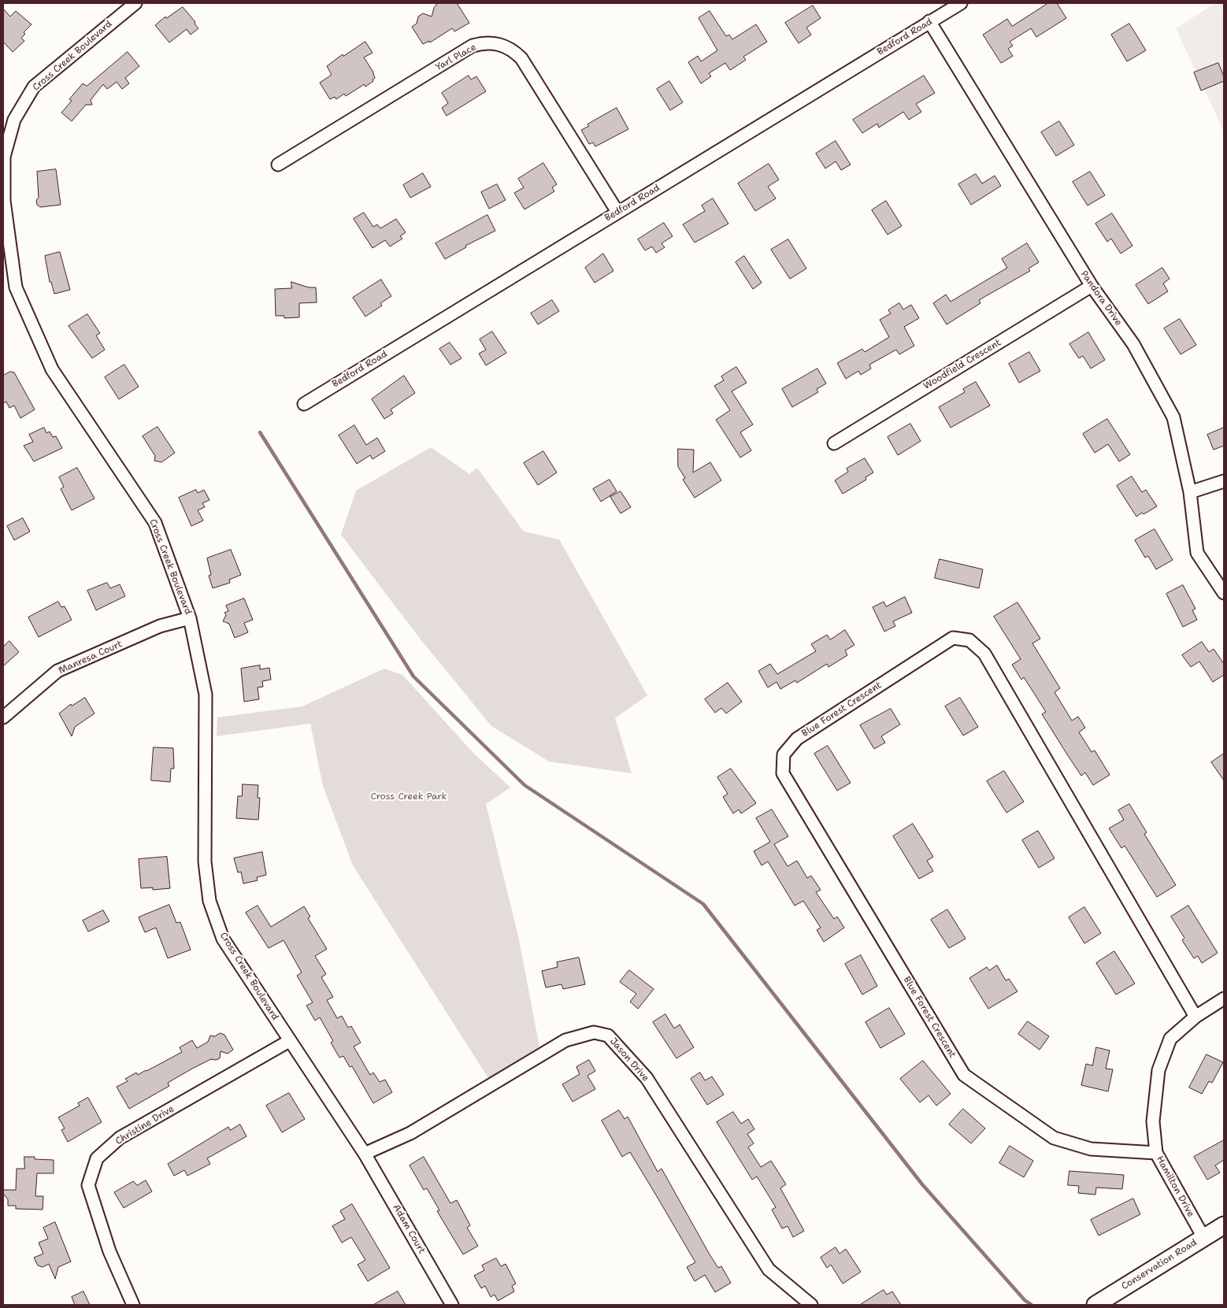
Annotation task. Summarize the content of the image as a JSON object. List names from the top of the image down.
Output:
{
  "streets": {
    "street": [
      "Bedford Road",
      "Cross Creek Boulevard",
      "Yarl Place",
      "Pandora Drive",
      "Woodfield Crescent",
      "Manresa Court",
      "Blue Forest Crescent",
      "Jason Drive",
      "Christine Drive",
      "Hamilton Drive",
      "Adam Court",
      "Conservation Road"
    ]
  },
  "crossings": [
    ["Bedford Road", "Yarl Place"],
    ["Bedford Road", "Pandora Drive"],
    ["Cross Creek Boulevard", "Manresa Court"],
    ["Cross Creek Boulevard", "Jason Drive"],
    ["Cross Creek Boulevard", "Christine Drive"],
    ["Cross Creek Boulevard", "Adam Court"],
    ["Pandora Drive", "Woodfield Crescent"],
    ["Blue Forest Crescent", "Hamilton Drive"],
    ["Jason Drive", "Adam Court"],
    ["Hamilton Drive", "Conservation Road"]
  ],
  "parks": ["Cross Creek Park"]
}
